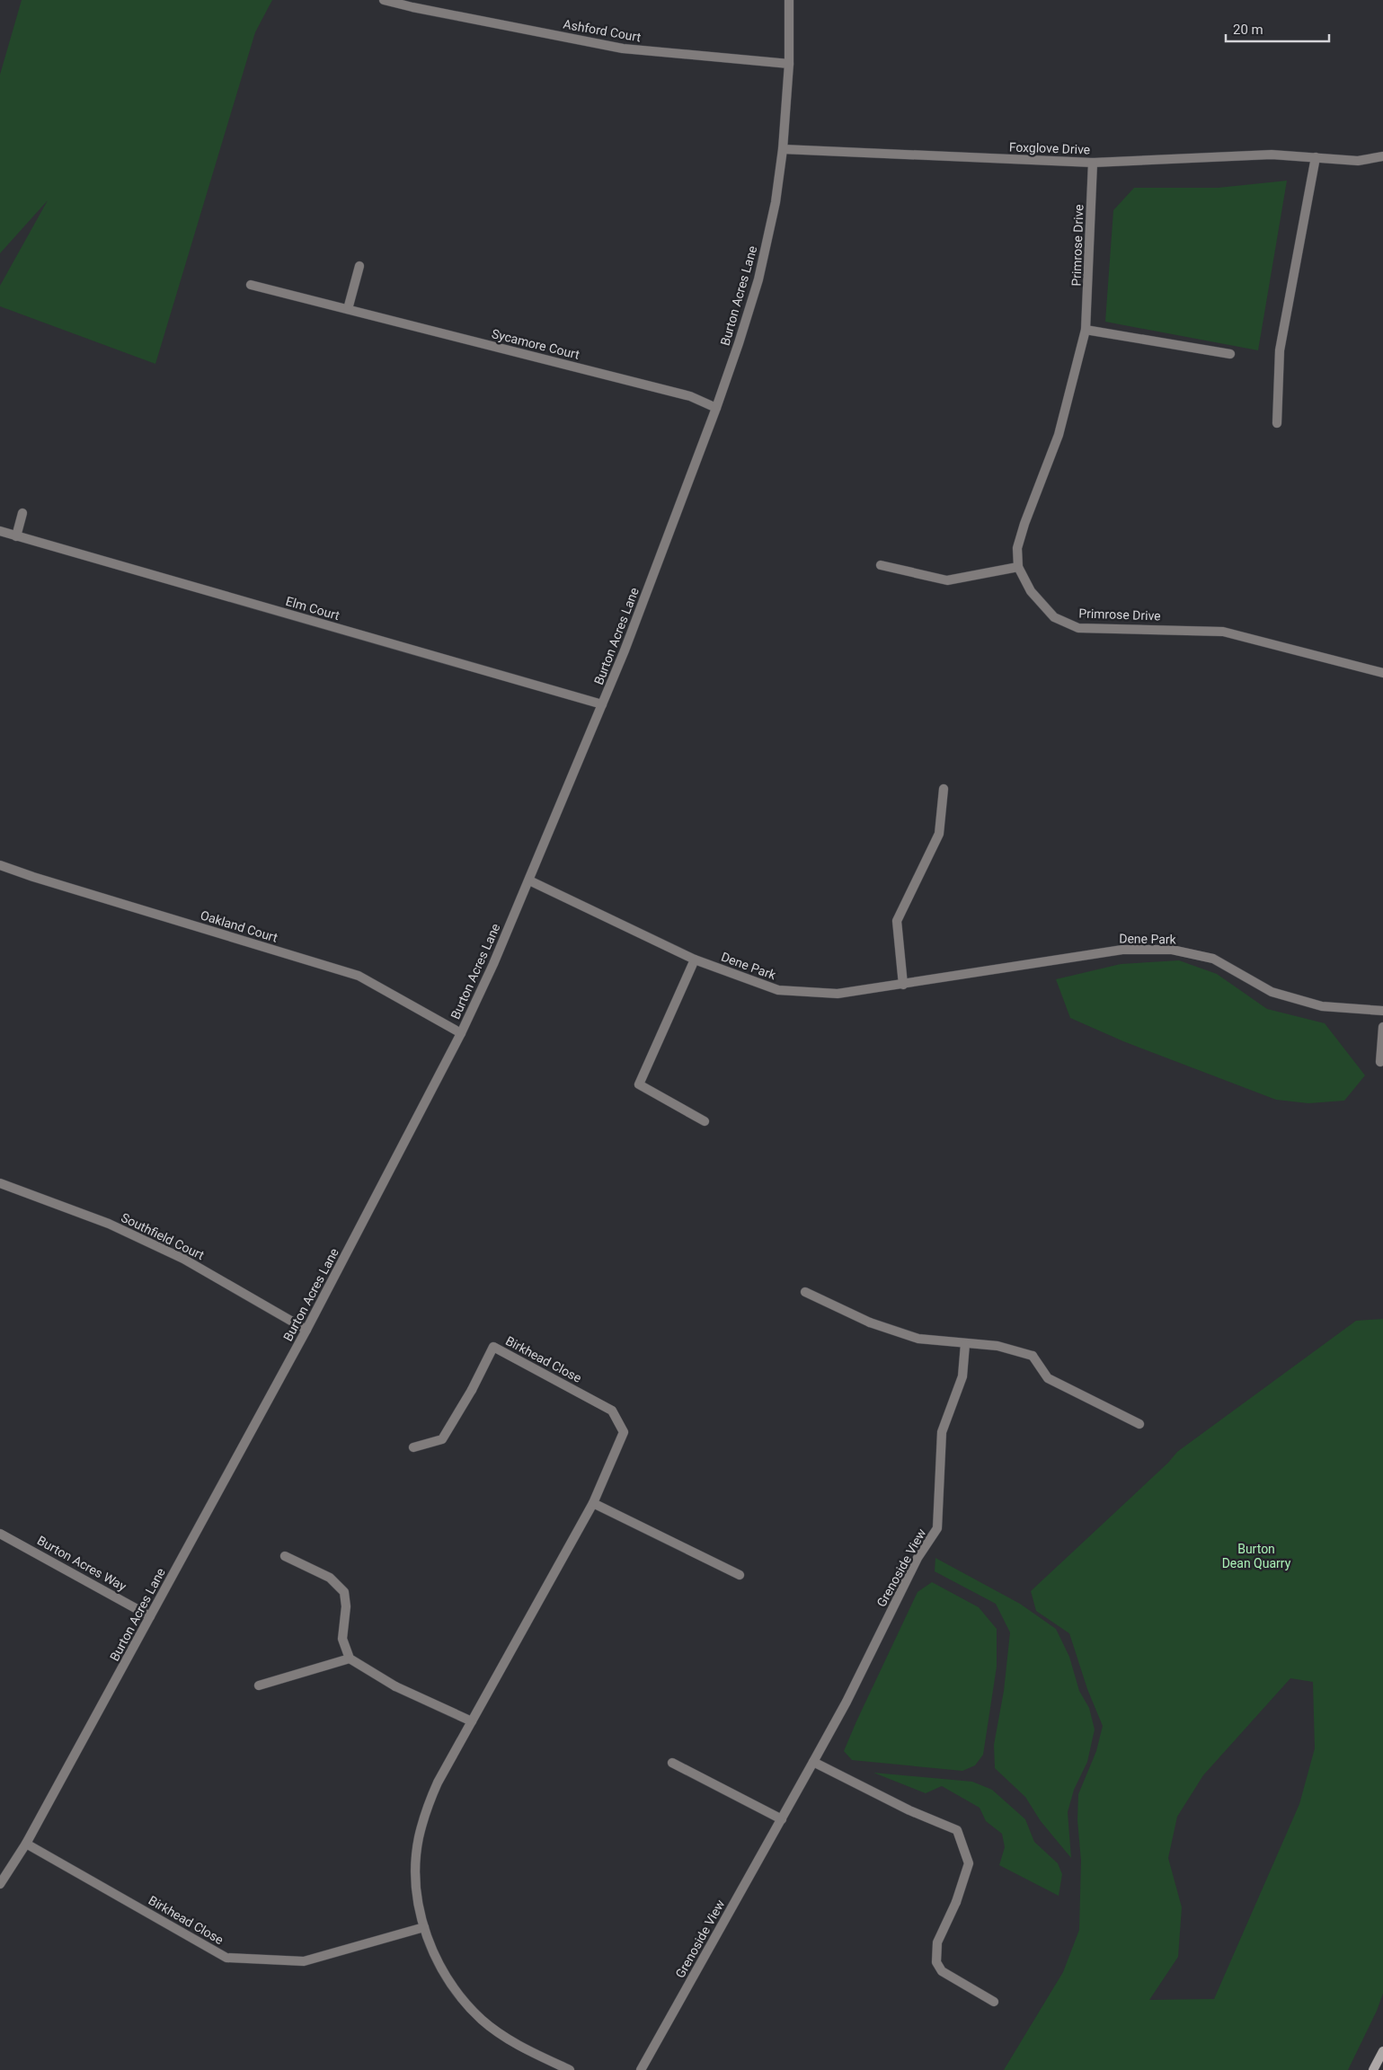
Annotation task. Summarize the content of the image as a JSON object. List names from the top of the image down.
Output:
{
  "streets": {
    "street": [
      "Ashford Court",
      "Foxglove Drive",
      "Primrose Drive",
      "Burton Acres Lane",
      "Sycamore Court",
      "Elm Court",
      "Oakland Court",
      "Dene Park",
      "Southfield Court",
      "Birkhead Close",
      "Burton Acres Way",
      "Grenoside View"
    ]
  },
  "crossings": [
    ["Ashford Court", "Burton Acres Lane"],
    ["Foxglove Drive", "Primrose Drive"],
    ["Foxglove Drive", "Burton Acres Lane"],
    ["Burton Acres Lane", "Sycamore Court"],
    ["Burton Acres Lane", "Elm Court"],
    ["Burton Acres Lane", "Oakland Court"],
    ["Burton Acres Lane", "Dene Park"],
    ["Burton Acres Lane", "Southfield Court"],
    ["Burton Acres Lane", "Birkhead Close"],
    ["Burton Acres Lane", "Burton Acres Way"]
  ],
  "parks": ["Burton Dean Quarry"],
  "scale_bar": "20 m"
}
